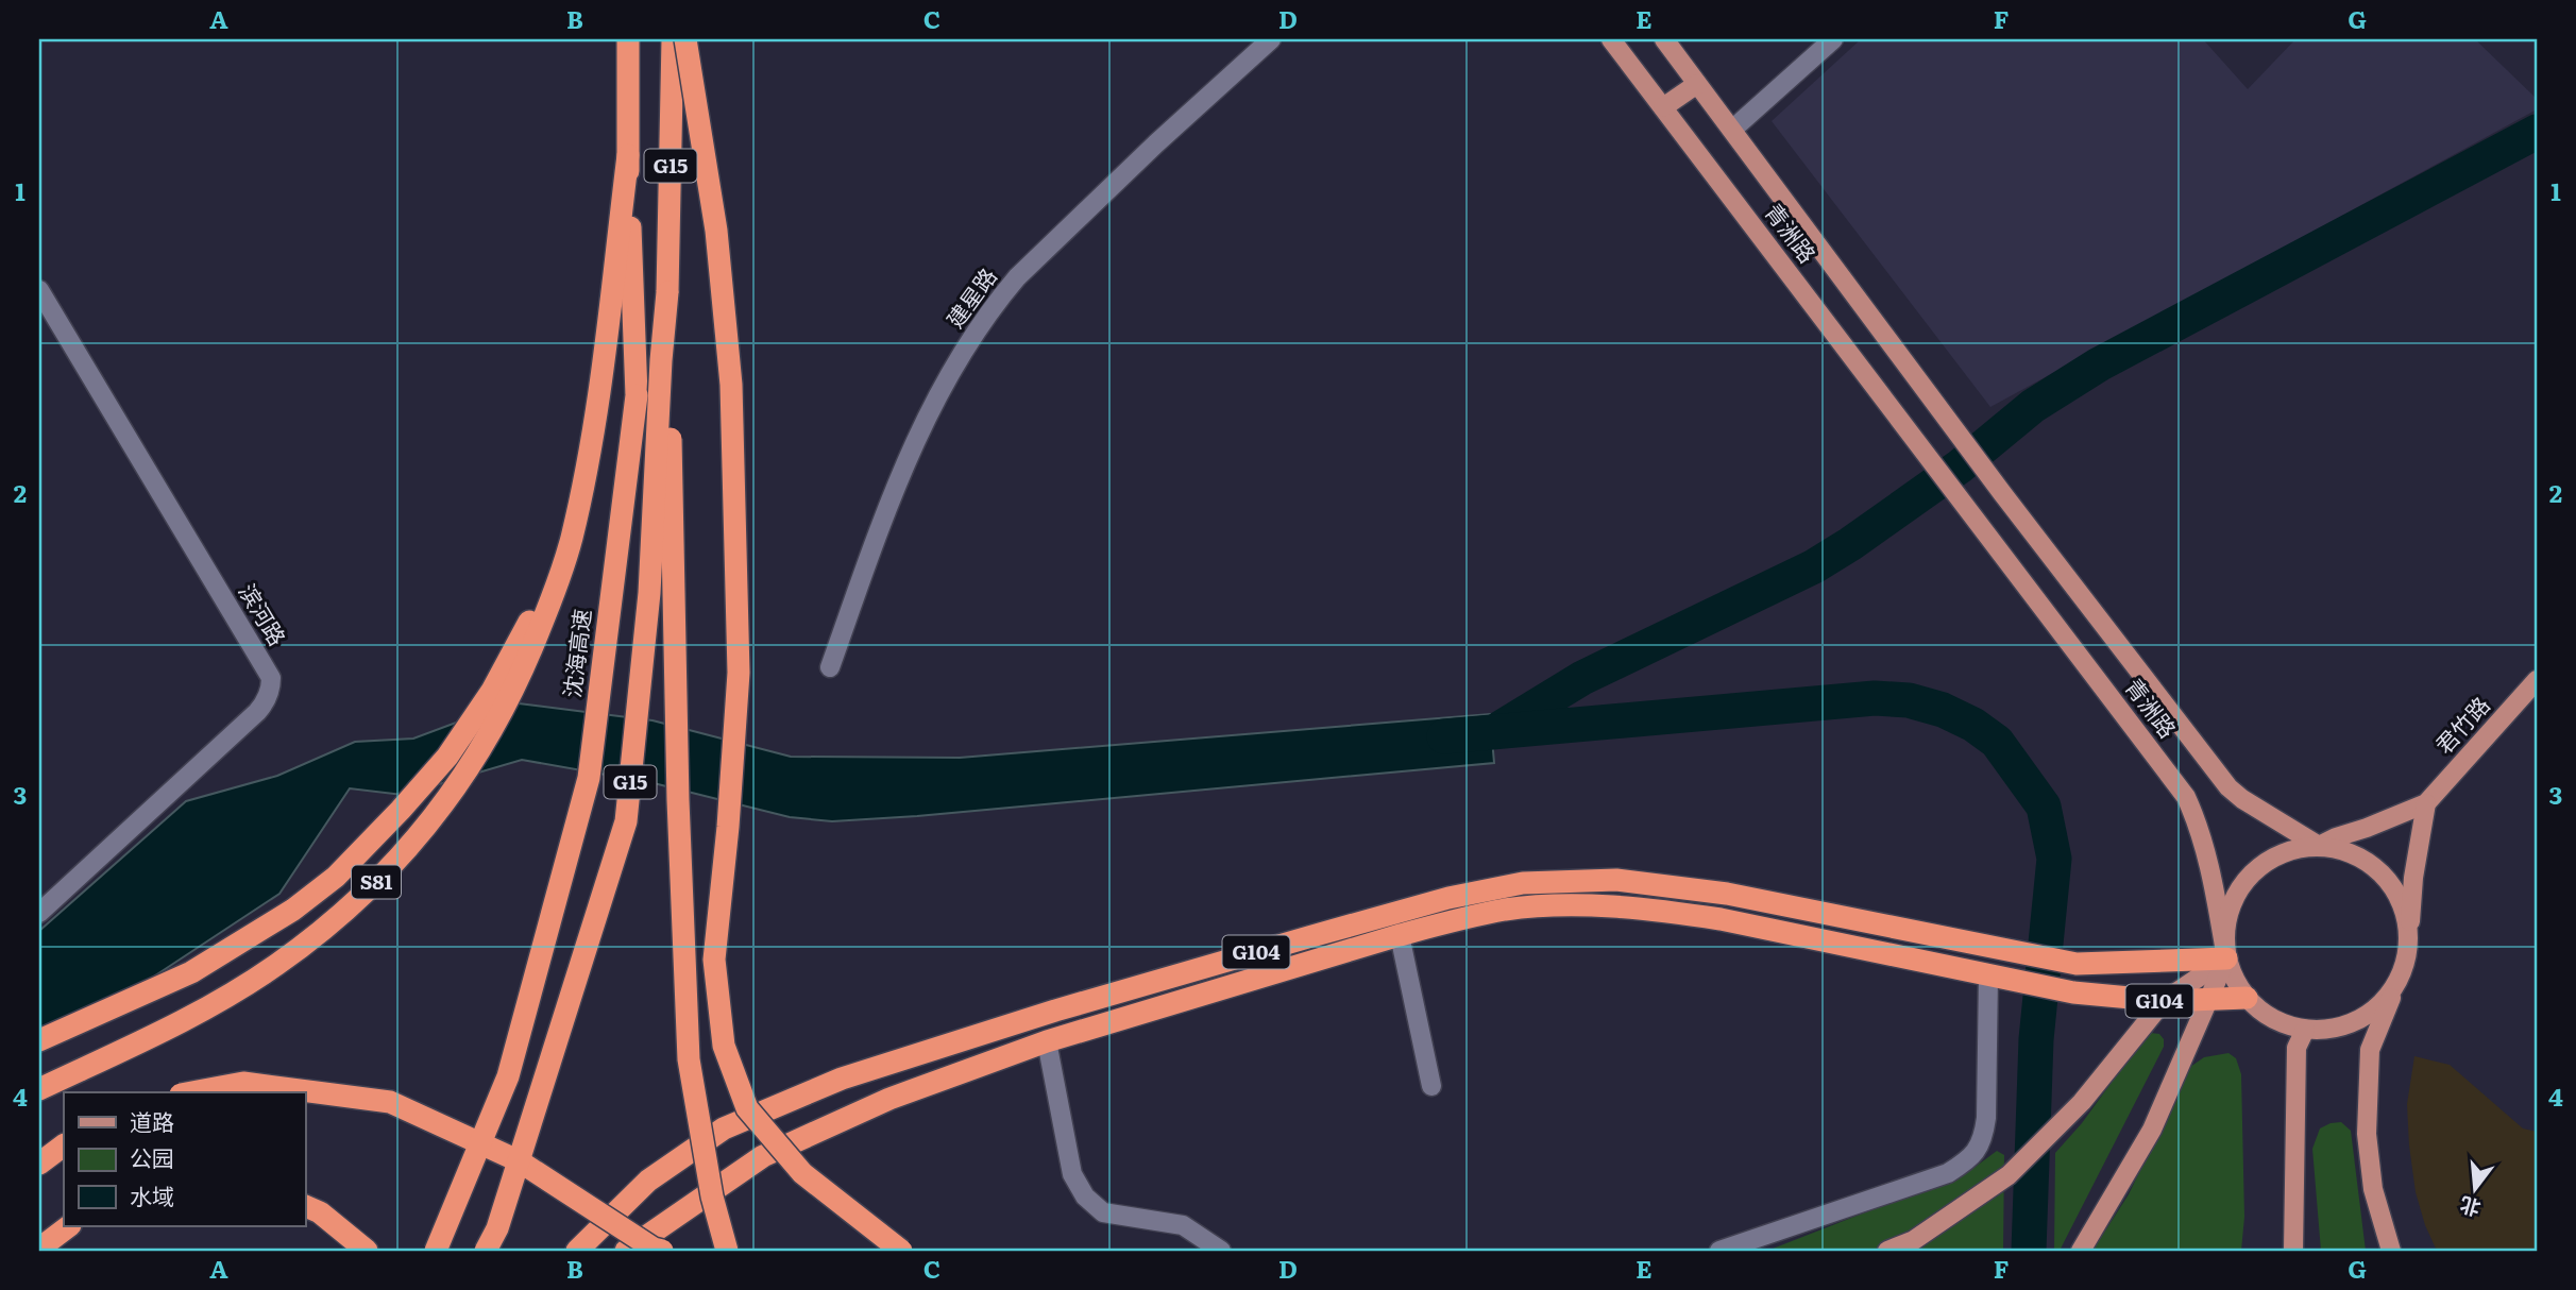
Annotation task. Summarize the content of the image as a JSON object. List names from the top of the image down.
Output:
{
  "streets": {
    "highway": [
      "G15",
      "沈海高速",
      "S81",
      "G104"
    ],
    "main road": ["青洲路", "君竹路"],
    "street": ["建星路", "滨河路"]
  },
  "crossings": [
    ["青洲路", "君竹路"],
    ["青洲路", "G104"],
    ["君竹路", "G104"]
  ],
  "legend": ["道路", "公园", "水域"],
  "north": "bottom",
  "grid": {
    "columns": [
      "A",
      "B",
      "C",
      "D",
      "E",
      "F",
      "G"
    ],
    "rows": [
      "1",
      "2",
      "3",
      "4"
    ]
  }
}
